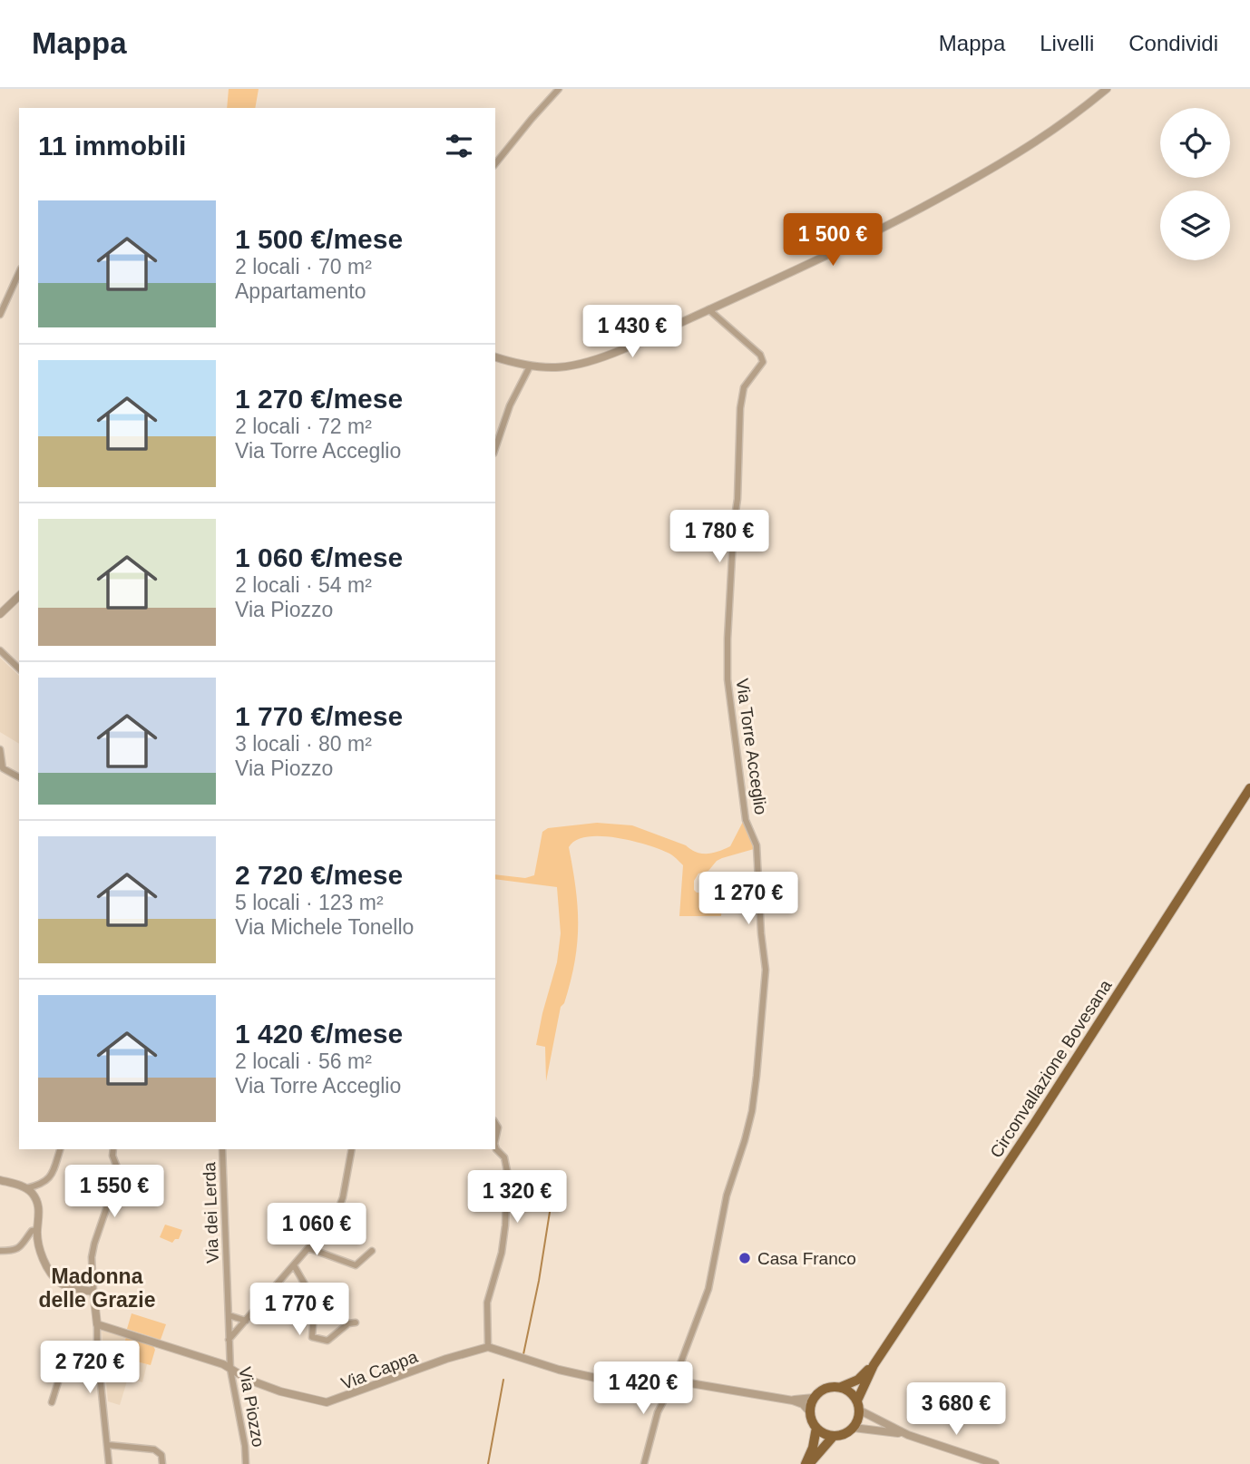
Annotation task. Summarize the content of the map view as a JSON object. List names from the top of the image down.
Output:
{
  "streets": {
    "main road": ["Circonvallazione Bovesana"],
    "street": [
      "Via Torre Acceglio",
      "Via dei Lerda",
      "Via Cappa",
      "Via Piozzo"
    ]
  },
  "crossings": [
    ["Via dei Lerda", "Via Piozzo"],
    ["Via Cappa", "Via Piozzo"]
  ],
  "districts": ["Madonna delle Grazie"],
  "places": ["Casa Franco"],
  "page": {
    "header": "Mappa",
    "nav": ["Mappa", "Livelli", "Condividi"],
    "heading": "11 immobili",
    "list": [
      {
        "name": "1 500 €/mese",
        "note": "2 locali · 70 m² · Appartamento"
      },
      {
        "name": "1 270 €/mese",
        "note": "2 locali · 72 m² · Via Torre Acceglio"
      },
      {
        "name": "1 060 €/mese",
        "note": "2 locali · 54 m² · Via Piozzo"
      },
      {
        "name": "1 770 €/mese",
        "note": "3 locali · 80 m² · Via Piozzo"
      },
      {
        "name": "2 720 €/mese",
        "note": "5 locali · 123 m² · Via Michele Tonello"
      },
      {
        "name": "1 420 €/mese",
        "note": "2 locali · 56 m² · Via Torre Acceglio"
      }
    ],
    "price": [
      "1 500 €",
      "1 430 €",
      "1 780 €",
      "1 270 €",
      "1 550 €",
      "1 320 €",
      "1 060 €",
      "1 770 €",
      "2 720 €",
      "1 420 €",
      "3 680 €"
    ]
  }
}
